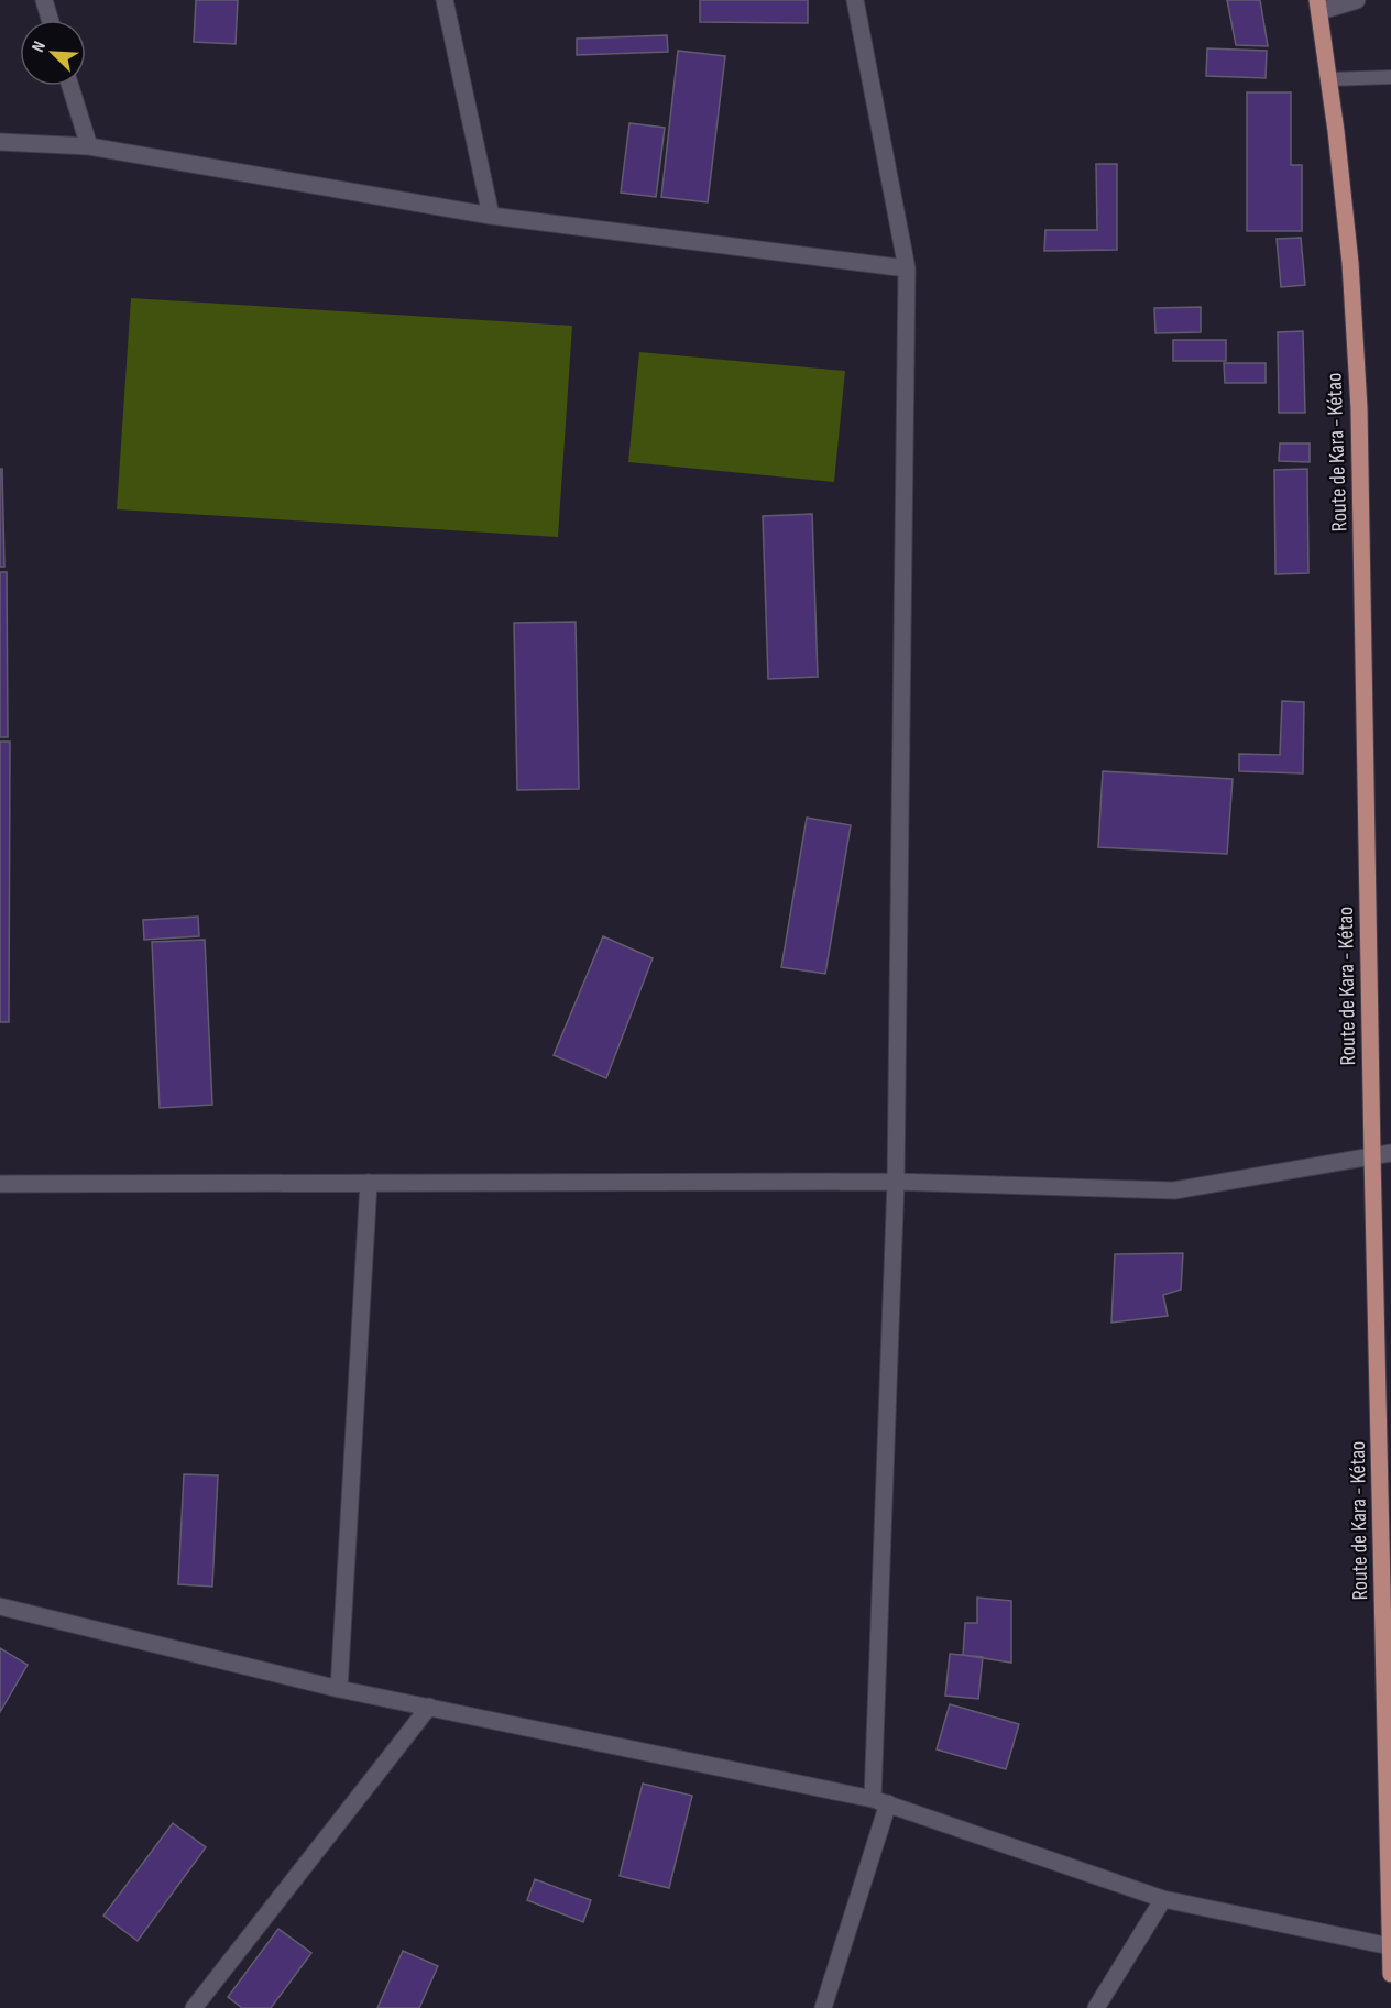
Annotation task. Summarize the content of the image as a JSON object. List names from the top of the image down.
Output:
{
  "streets": {
    "main road": ["Route de Kara - Kétao"]
  },
  "north": "top left"
}
